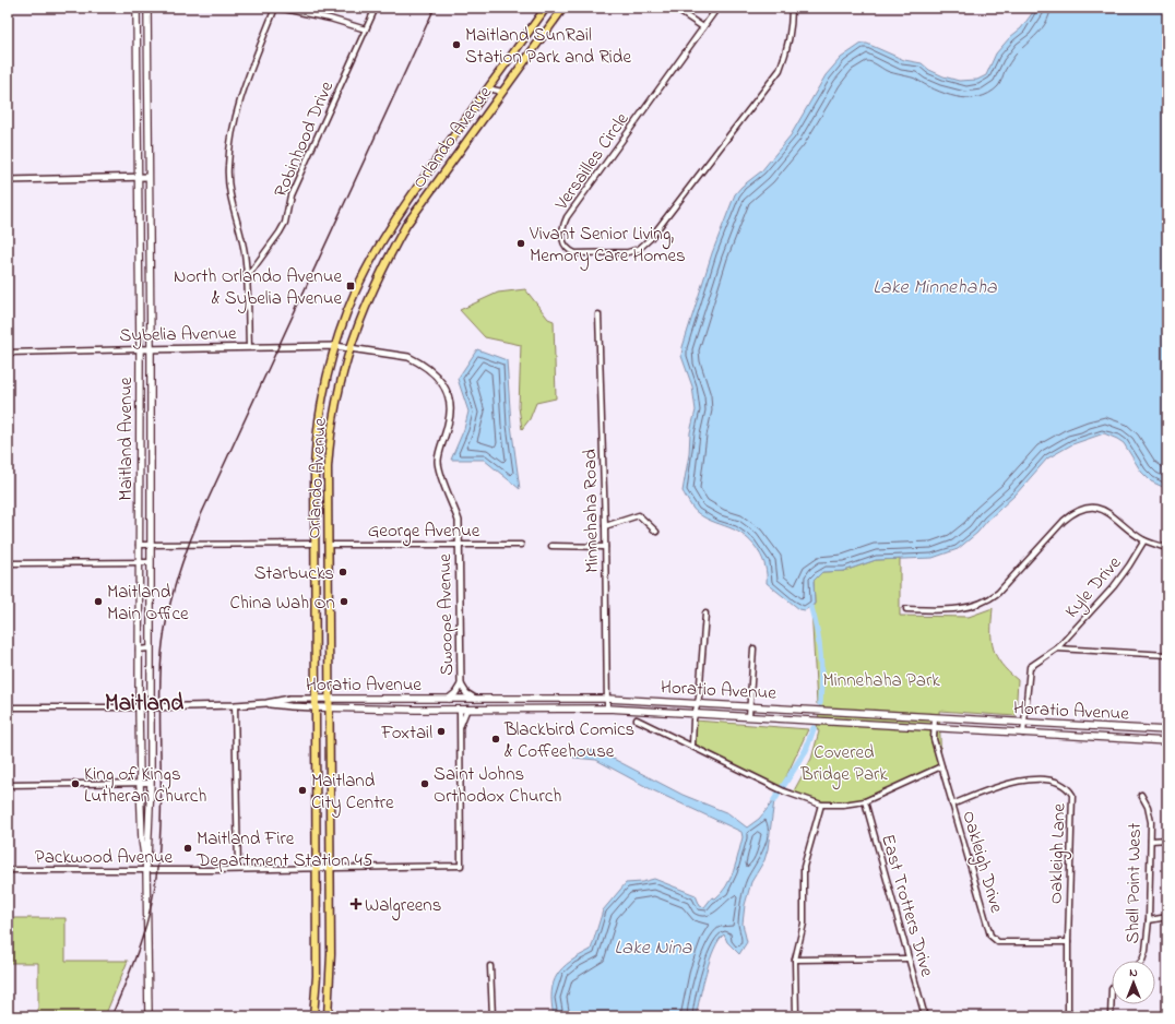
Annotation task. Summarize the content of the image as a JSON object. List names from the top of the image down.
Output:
{
  "streets": {
    "main road": ["Orlando Avenue", "Maitland Avenue", "Horatio Avenue"],
    "street": [
      "Robinhood Drive",
      "Versailles Circle",
      "Sybelia Avenue",
      "Minnehaha Road",
      "George Avenue",
      "Kyle Drive",
      "Swoope Avenue",
      "Oakleigh Lane",
      "Packwood Avenue",
      "Oakleigh Drive",
      "Shell Point West",
      "East Trotters Drive"
    ]
  },
  "crossings": [
    ["Orlando Avenue", "Sybelia Avenue"],
    ["Orlando Avenue", "George Avenue"],
    ["Orlando Avenue", "Swoope Avenue"],
    ["Orlando Avenue", "Horatio Avenue"],
    ["Orlando Avenue", "Packwood Avenue"],
    ["Sybelia Avenue", "Maitland Avenue"],
    ["Sybelia Avenue", "Swoope Avenue"],
    ["Maitland Avenue", "Horatio Avenue"],
    ["Maitland Avenue", "Packwood Avenue"],
    ["Minnehaha Road", "Horatio Avenue"],
    ["George Avenue", "Swoope Avenue"],
    ["Kyle Drive", "Horatio Avenue"],
    ["Swoope Avenue", "Horatio Avenue"],
    ["Horatio Avenue", "Oakleigh Drive"],
    ["Oakleigh Lane", "Oakleigh Drive"]
  ],
  "districts": ["Maitland"],
  "water": ["Lake Minnehaha", "Lake Nina"],
  "parks": ["Minnehaha Park", "Covered Bridge Park"],
  "places": {
    "other": [
      "Maitland SunRail Station Park and Ride",
      "Vivant Senior Living, Memory Care Homes",
      "Starbucks",
      "Maitland Main Office",
      "China Wah On",
      "Foxtail",
      "Blackbird Comics & Coffeehouse",
      "King of Kings Lutheran Church",
      "Saint Johns Orthodox Church",
      "Maitland City Centre",
      "Maitland Fire Department Station 45"
    ],
    "transit": ["North Orlando Avenue & Sybelia Avenue"],
    "health": ["Walgreens"]
  },
  "north": "top"
}
